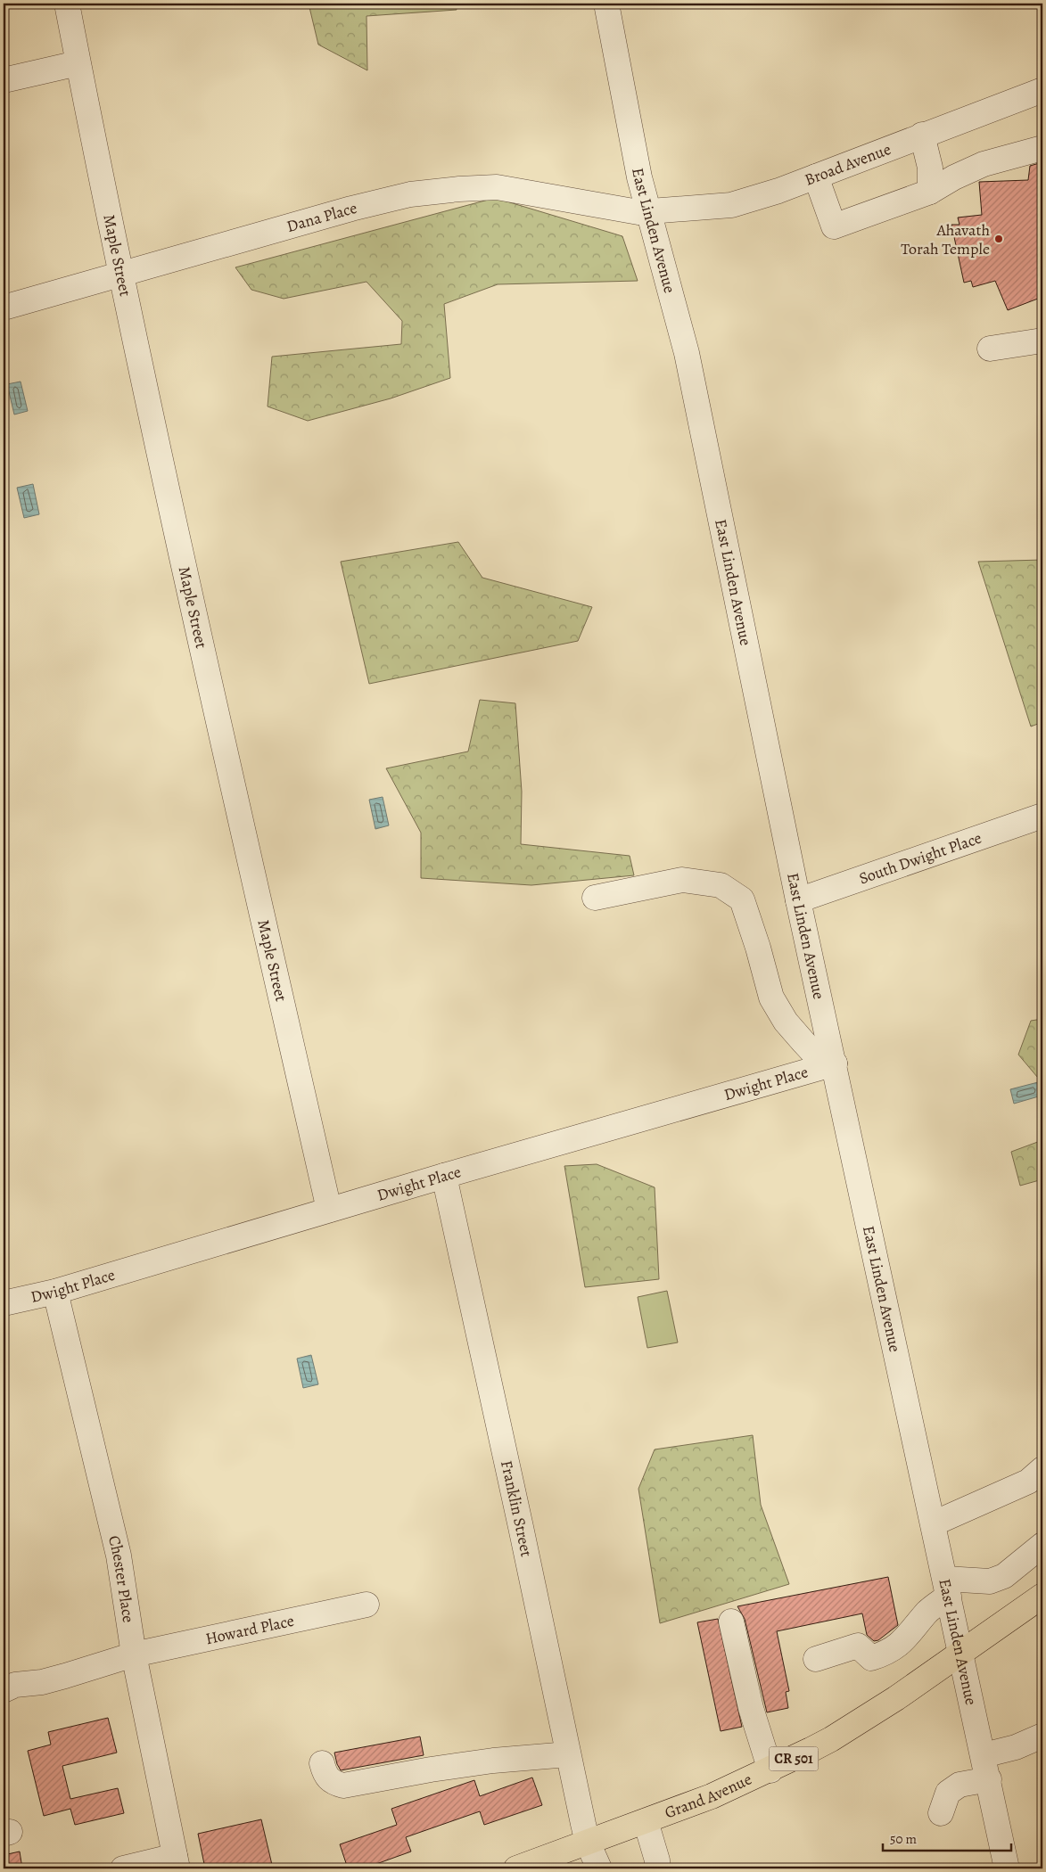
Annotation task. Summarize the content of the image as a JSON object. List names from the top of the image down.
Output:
{
  "streets": {
    "main road": ["CR 501", "Grand Avenue"],
    "street": [
      "Broad Avenue",
      "Dana Place",
      "East Linden Avenue",
      "Maple Street",
      "South Dwight Place",
      "Dwight Place",
      "Franklin Street",
      "Chester Place",
      "Howard Place"
    ]
  },
  "crossings": [
    ["Broad Avenue", "Dana Place"],
    ["Broad Avenue", "East Linden Avenue"],
    ["Dana Place", "East Linden Avenue"],
    ["Dana Place", "Maple Street"],
    ["East Linden Avenue", "South Dwight Place"],
    ["East Linden Avenue", "Dwight Place"],
    ["East Linden Avenue", "Grand Avenue"],
    ["Maple Street", "Dwight Place"],
    ["Dwight Place", "Franklin Street"],
    ["Dwight Place", "Chester Place"],
    ["Franklin Street", "Grand Avenue"],
    ["Chester Place", "Howard Place"]
  ],
  "places": ["Ahavath Torah Temple"],
  "scale_bar": "50 m"
}
